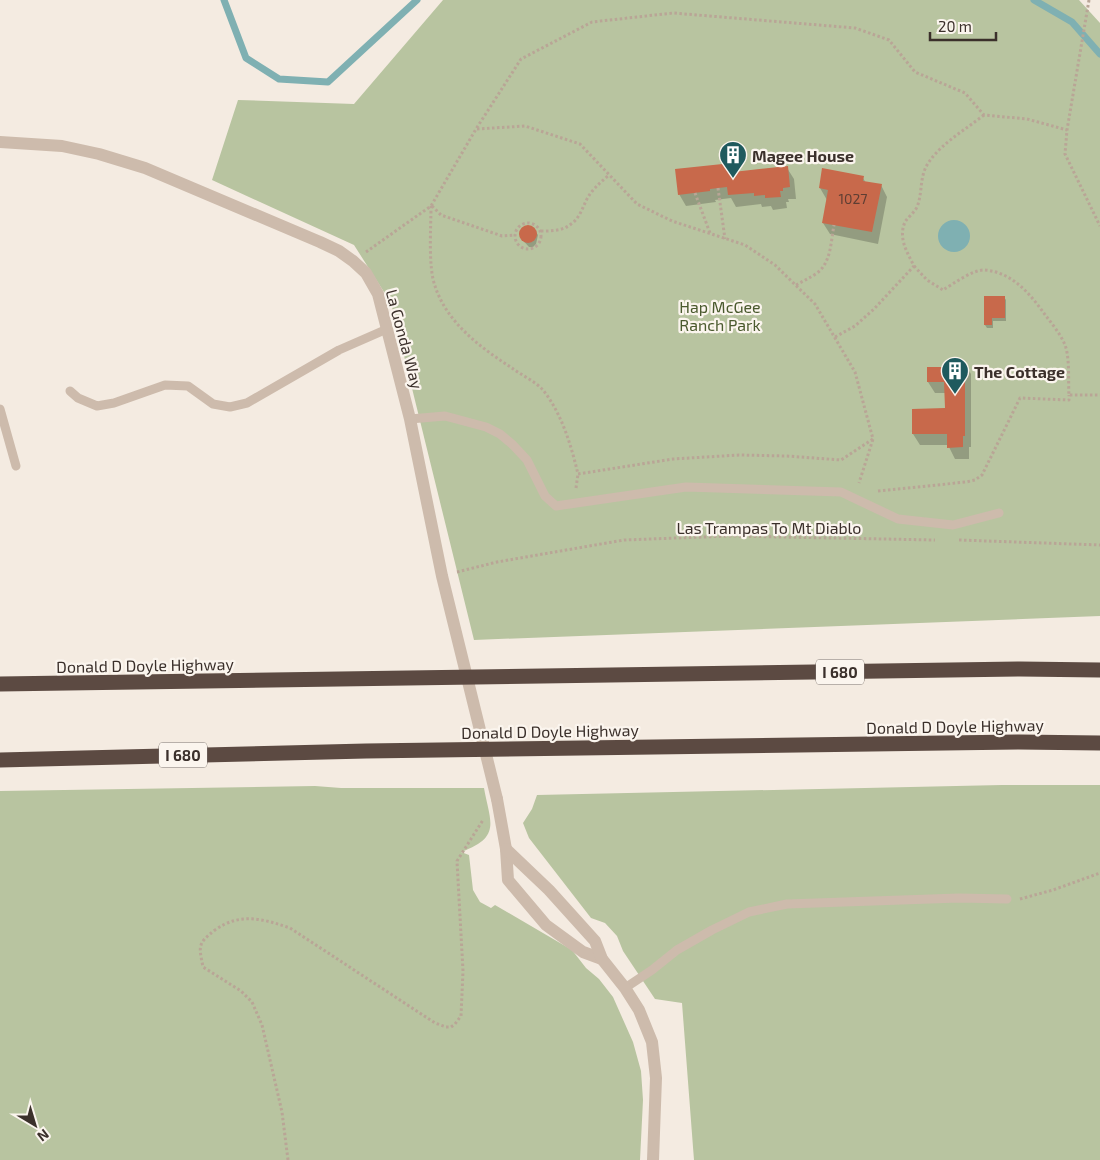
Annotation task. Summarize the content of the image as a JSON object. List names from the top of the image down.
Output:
{
  "streets": {
    "highway": ["Donald D Doyle Highway", "I 680"],
    "street": ["La Gonda Way"],
    "path": ["Las Trampas To Mt Diablo"]
  },
  "crossings": [
    ["La Gonda Way", "Las Trampas To Mt Diablo"]
  ],
  "parks": ["Hap McGee Ranch Park"],
  "places": {
    "building": ["Magee House", "The Cottage"]
  },
  "house_numbers": ["1027"],
  "scale_bar": "20 m",
  "north": "bottom right"
}
